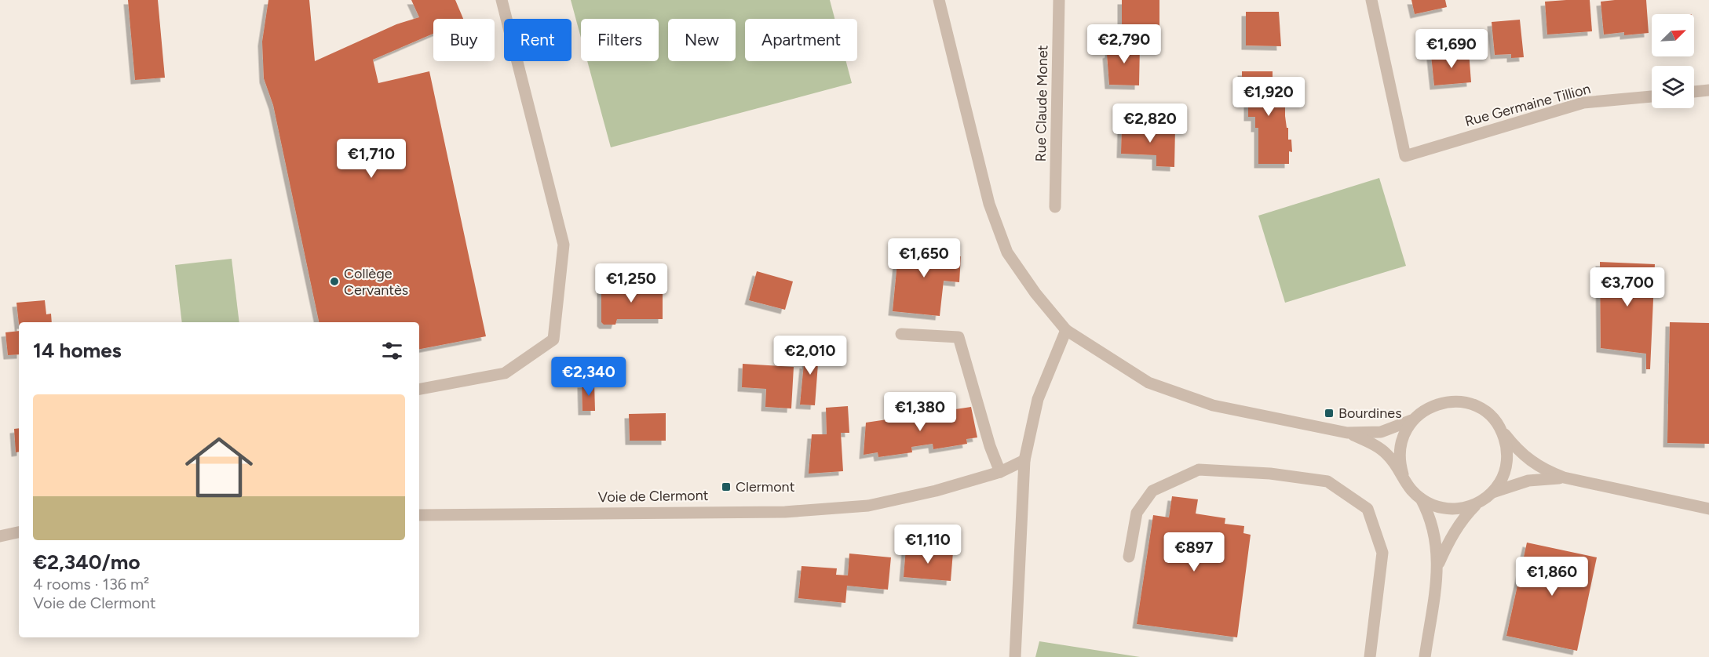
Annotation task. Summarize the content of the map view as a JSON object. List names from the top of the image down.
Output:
{
  "streets": {
    "street": ["Rue Claude Monet", "Rue Germaine Tillion", "Voie de Clermont"]
  },
  "places": {
    "other": ["Collège Cervantès"],
    "transit": ["Bourdines", "Clermont"]
  },
  "north": "top right",
  "page": {
    "chip": [
      "Buy",
      "Rent",
      "Filters",
      "New",
      "Apartment"
    ],
    "price": [
      "€2,790",
      "€1,690",
      "€1,920",
      "€2,820",
      "€1,710",
      "€1,650",
      "€1,250",
      "€3,700",
      "€2,010",
      "€2,340",
      "€1,380",
      "€1,110",
      "€897",
      "€1,860"
    ],
    "heading": "14 homes",
    "list": [
      {
        "name": "€2,340/mo",
        "note": "4 rooms · 136 m² · Voie de Clermont"
      }
    ]
  }
}
